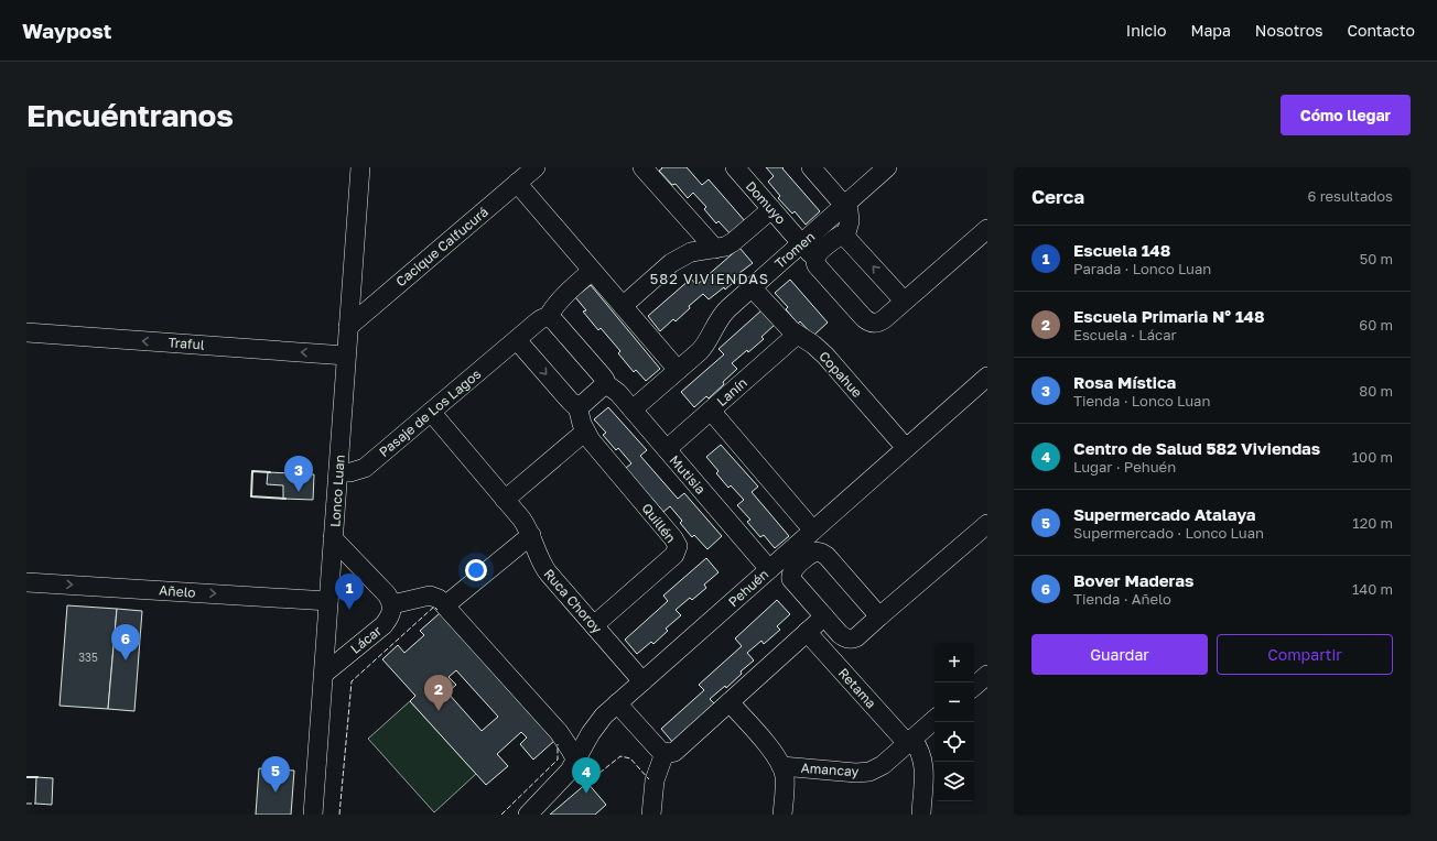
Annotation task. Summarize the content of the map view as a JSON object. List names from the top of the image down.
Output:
{
  "streets": {
    "street": [
      "Domuyo",
      "Cacique Calfucurá",
      "Tromen",
      "Traful",
      "Copahue",
      "Lanín",
      "Pasaje de Los Lagos",
      "Mutisia",
      "Lonco Luan",
      "Quillén",
      "Pehuén",
      "Añelo",
      "Ruca Choroy",
      "Lácar",
      "Retama",
      "Amancay"
    ]
  },
  "crossings": [
    ["Domuyo", "Tromen"],
    ["Cacique Calfucurá", "Lonco Luan"],
    ["Tromen", "Copahue"],
    ["Tromen", "Mutisia"],
    ["Traful", "Lonco Luan"],
    ["Copahue", "Lanín"],
    ["Copahue", "Pehuén"],
    ["Lanín", "Mutisia"],
    ["Pasaje de Los Lagos", "Lonco Luan"],
    ["Pasaje de Los Lagos", "Ruca Choroy"],
    ["Mutisia", "Pehuén"],
    ["Lonco Luan", "Añelo"],
    ["Lonco Luan", "Lácar"],
    ["Quillén", "Ruca Choroy"],
    ["Pehuén", "Ruca Choroy"],
    ["Retama", "Amancay"]
  ],
  "one_way": ["Traful", "Añelo"],
  "districts": ["582 VIVIENDAS"],
  "house_numbers": ["335"],
  "page": {
    "header": "Waypost",
    "nav": [
      "Inicio",
      "Mapa",
      "Nosotros",
      "Contacto"
    ],
    "buttons": [
      "Cómo llegar",
      ["Guardar", "Compartir"]
    ],
    "title": "Encuéntranos",
    "heading": ["Cerca", "6 resultados"],
    "list": [
      {
        "mark": "1",
        "name": "Escuela 148",
        "note": "Parada · Lonco Luan",
        "value": "50 m"
      },
      {
        "mark": "2",
        "name": "Escuela Primaria N° 148",
        "note": "Escuela · Lácar",
        "value": "60 m"
      },
      {
        "mark": "3",
        "name": "Rosa Mística",
        "note": "Tienda · Lonco Luan",
        "value": "80 m"
      },
      {
        "mark": "4",
        "name": "Centro de Salud 582 Viviendas",
        "note": "Lugar · Pehuén",
        "value": "100 m"
      },
      {
        "mark": "5",
        "name": "Supermercado Atalaya",
        "note": "Supermercado · Lonco Luan",
        "value": "120 m"
      },
      {
        "mark": "6",
        "name": "Bover Maderas",
        "note": "Tienda · Añelo",
        "value": "140 m"
      }
    ],
    "pins": [
      "3",
      "1",
      "6",
      "2",
      "5",
      "4"
    ],
    "map_buttons": ["+", "−"]
  }
}
